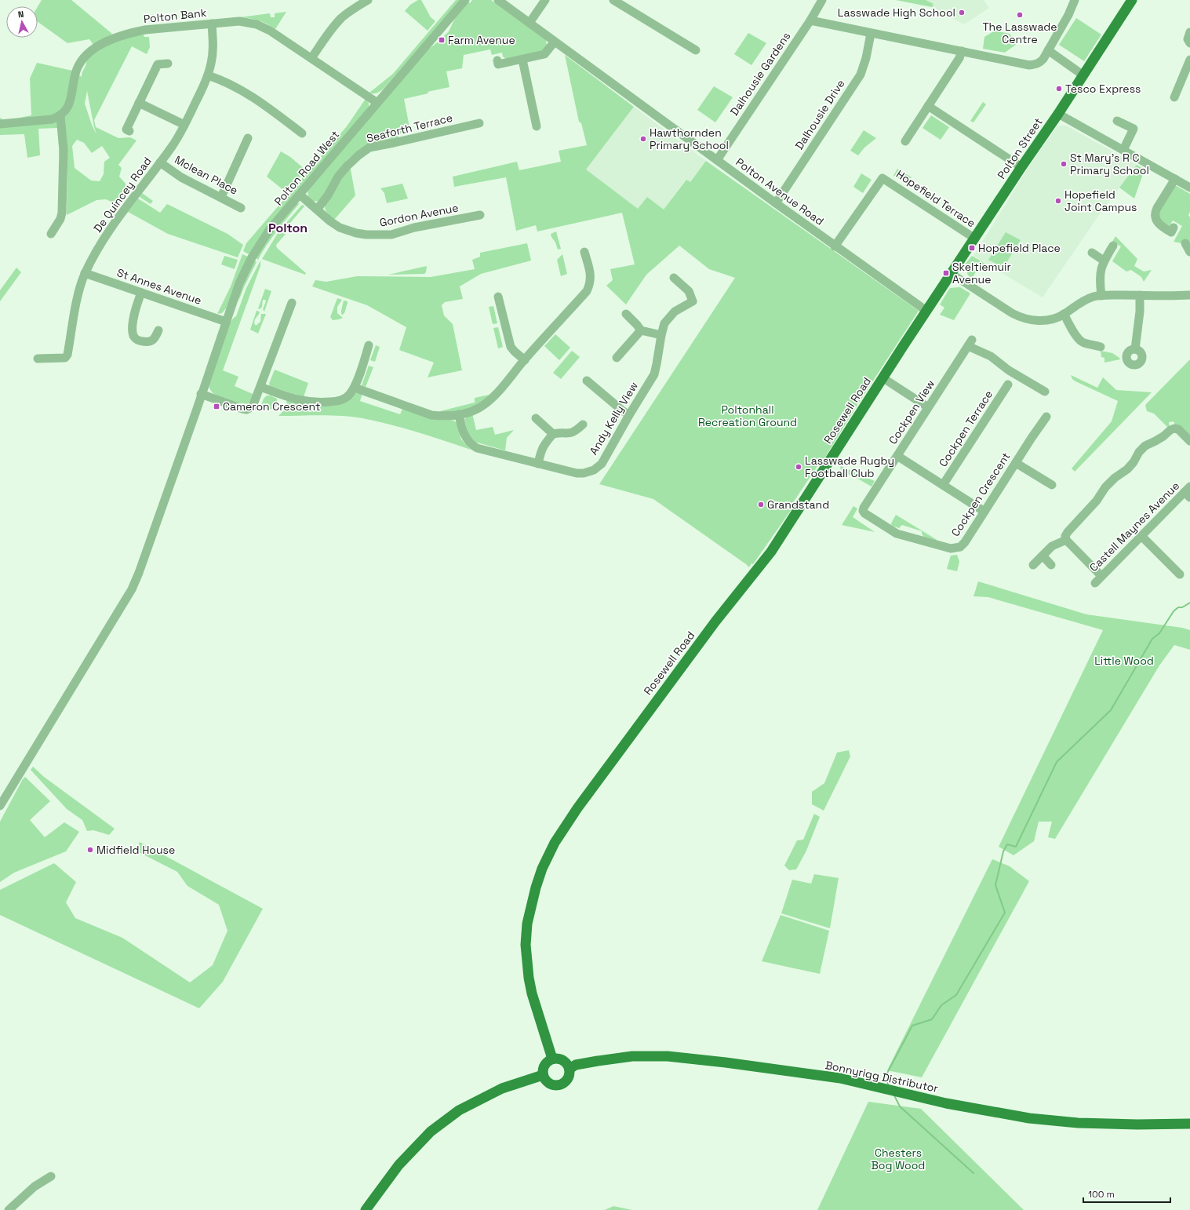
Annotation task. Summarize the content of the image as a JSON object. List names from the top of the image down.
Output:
{
  "streets": {
    "main road": ["Polton Street", "Rosewell Road", "Bonnyrigg Distributor"],
    "street": [
      "Polton Bank",
      "Dalhousie Gardens",
      "Dalhousie Drive",
      "Seaforth Terrace",
      "Polton Road West",
      "Mclean Place",
      "Polton Avenue Road",
      "De Quincey Road",
      "Hopefield Terrace",
      "Gordon Avenue",
      "St Annes Avenue",
      "Cockpen View",
      "Andy Kelly View",
      "Cockpen Terrace",
      "Cockpen Crescent",
      "Castell Maynes Avenue"
    ]
  },
  "crossings": [
    ["Polton Bank", "Polton Road West"],
    ["Polton Bank", "De Quincey Road"],
    ["Dalhousie Gardens", "Polton Avenue Road"],
    ["Dalhousie Drive", "Polton Avenue Road"],
    ["Seaforth Terrace", "Gordon Avenue"],
    ["Polton Street", "Polton Avenue Road"],
    ["Polton Street", "Hopefield Terrace"],
    ["Polton Street", "Rosewell Road"],
    ["Polton Road West", "Gordon Avenue"],
    ["Polton Road West", "St Annes Avenue"],
    ["Mclean Place", "De Quincey Road"],
    ["Polton Avenue Road", "Hopefield Terrace"],
    ["Polton Avenue Road", "Rosewell Road"],
    ["De Quincey Road", "St Annes Avenue"],
    ["Rosewell Road", "Bonnyrigg Distributor"],
    ["Cockpen View", "Cockpen Crescent"]
  ],
  "districts": ["Polton"],
  "parks": ["Poltonhall Recreation Ground", "Little Wood", "Chesters Bog Wood"],
  "places": {
    "other": [
      "Lasswade High School",
      "The Lasswade Centre",
      "Tesco Express",
      "Hawthornden Primary School",
      "St Mary's R C Primary School",
      "Hopefield Joint Campus",
      "Lasswade Rugby Football Club",
      "Grandstand",
      "Midfield House"
    ],
    "transit": [
      "Farm Avenue",
      "Hopefield Place",
      "Skeltiemuir Avenue",
      "Cameron Crescent"
    ]
  },
  "scale_bar": "100 m",
  "north": "top"
}
